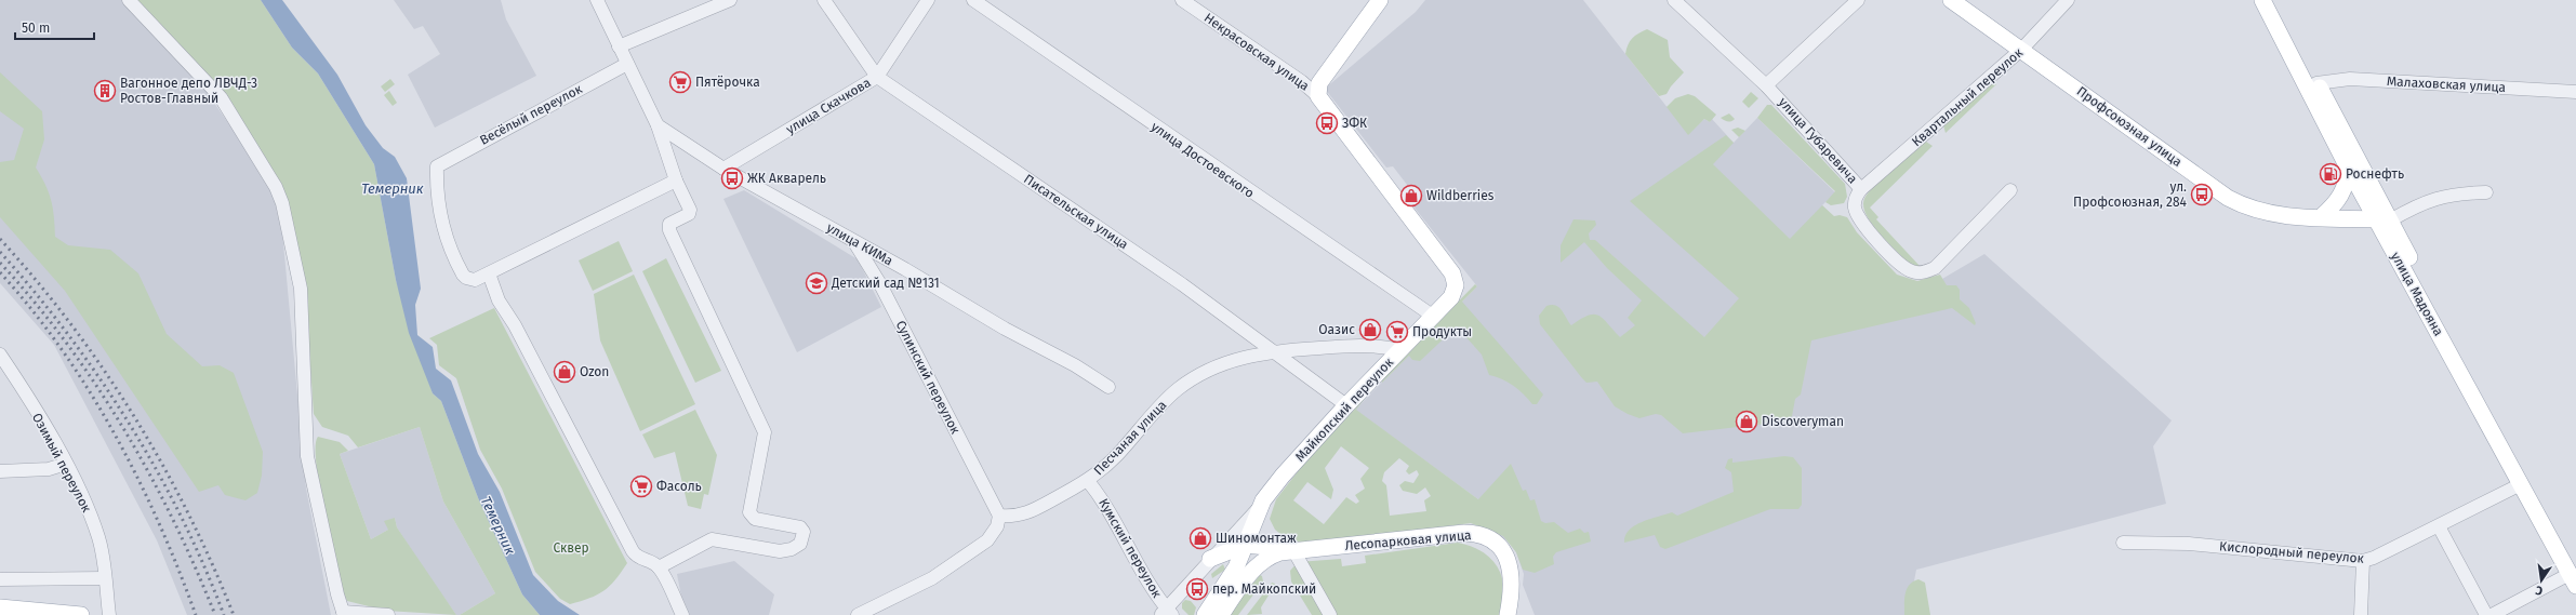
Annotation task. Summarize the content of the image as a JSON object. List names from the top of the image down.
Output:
{
  "streets": {
    "main road": [
      "Некрасовская улица",
      "Профсоюзная улица",
      "улица Мадояна",
      "Майкопский переулок",
      "Лесопарковая улица"
    ],
    "street": [
      "Малаховская улица",
      "Квартальный переулок",
      "улица Скачкова",
      "Весёлый переулок",
      "улица Губаревича",
      "улица Достоевского",
      "Писательская улица",
      "улица КИМа",
      "Сулинский переулок",
      "Песчаная улица",
      "Озимый переулок",
      "Кумский переулок",
      "Кислородный переулок"
    ]
  },
  "crossings": [
    ["Некрасовская улица", "Майкопский переулок"],
    ["Малаховская улица", "улица Мадояна"],
    ["Квартальный переулок", "Профсоюзная улица"],
    ["Квартальный переулок", "улица Губаревича"],
    ["улица Скачкова", "Писательская улица"],
    ["улица Скачкова", "улица КИМа"],
    ["Профсоюзная улица", "улица Мадояна"],
    ["улица Достоевского", "Майкопский переулок"],
    ["Писательская улица", "Майкопский переулок"],
    ["Писательская улица", "Песчаная улица"],
    ["улица КИМа", "Сулинский переулок"],
    ["улица Мадояна", "Кислородный переулок"],
    ["Сулинский переулок", "Песчаная улица"],
    ["Майкопский переулок", "Песчаная улица"],
    ["Майкопский переулок", "Кумский переулок"],
    ["Песчаная улица", "Кумский переулок"]
  ],
  "water": ["Темерник"],
  "parks": ["Сквер"],
  "places": {
    "supermarket": ["Пятёрочка", "Продукты", "Фасоль"],
    "building": ["Вагонное депо ЛВЧД-3 Ростов-Главный"],
    "bus stop": [
      "ЗФК",
      "ЖК Акварель",
      "ул. Профсоюзная, 284",
      "пер. Майкопский"
    ],
    "fuel station": ["Роснефть"],
    "shop": [
      "Wildberries",
      "Оазис",
      "Ozon",
      "Discoveryman",
      "Шиномонтаж"
    ],
    "school or university": ["Детский сад №131"]
  },
  "scale_bar": "50 m",
  "north": "bottom"
}
